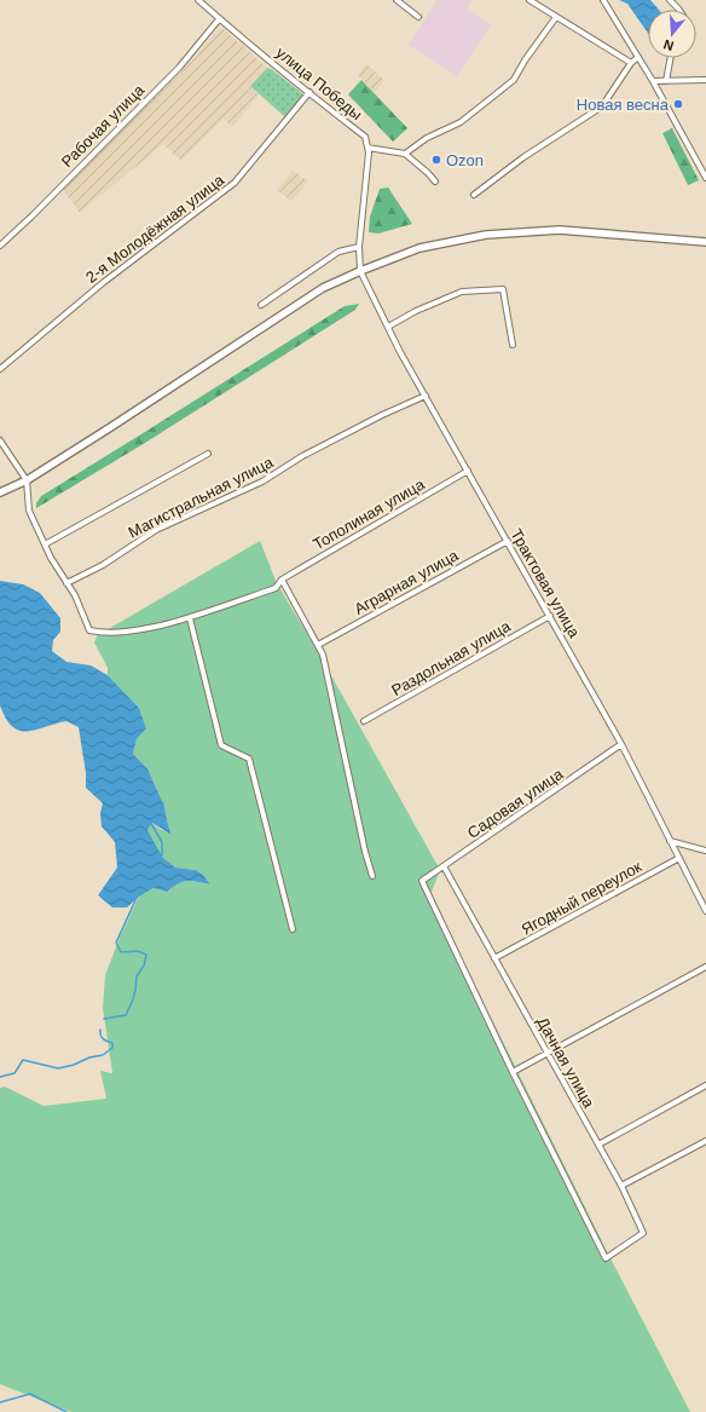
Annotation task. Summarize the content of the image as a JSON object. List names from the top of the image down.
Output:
{
  "streets": {
    "street": [
      "улица Победы",
      "Рабочая улица",
      "2-я Молодёжная улица",
      "Магистральная улица",
      "Тополиная улица",
      "Аграрная улица",
      "Трактовая улица",
      "Раздольная улица",
      "Садовая улица",
      "Ягодный переулок",
      "Дачная улица"
    ]
  },
  "crossings": [
    ["улица Победы", "Рабочая улица"],
    ["улица Победы", "2-я Молодёжная улица"],
    ["Магистральная улица", "Тополиная улица"],
    ["Магистральная улица", "Трактовая улица"],
    ["Тополиная улица", "Трактовая улица"],
    ["Аграрная улица", "Трактовая улица"],
    ["Трактовая улица", "Раздольная улица"],
    ["Трактовая улица", "Садовая улица"],
    ["Трактовая улица", "Ягодный переулок"],
    ["Садовая улица", "Дачная улица"],
    ["Ягодный переулок", "Дачная улица"]
  ],
  "places": ["Новая весна", "Ozon"],
  "north": "bottom"
}
